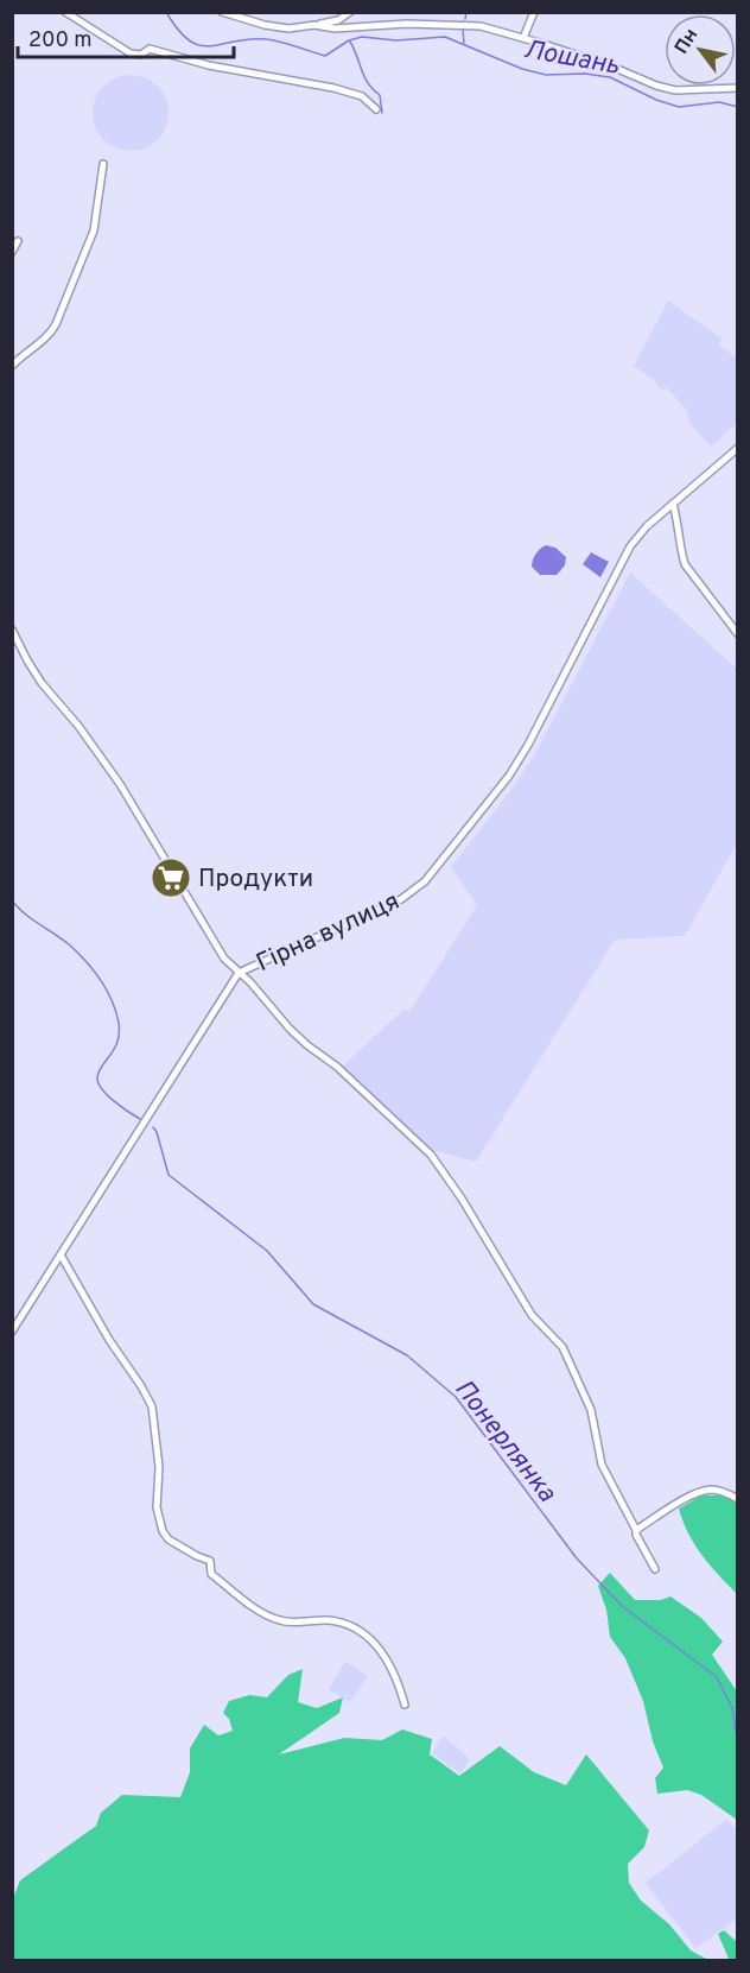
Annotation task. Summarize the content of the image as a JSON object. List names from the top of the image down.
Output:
{
  "streets": {
    "street": ["Гірна вулиця"]
  },
  "water": ["Лошань", "Понерлянка"],
  "places": {
    "supermarket": ["Продукти"]
  },
  "scale_bar": "200 m",
  "north": "top left"
}
